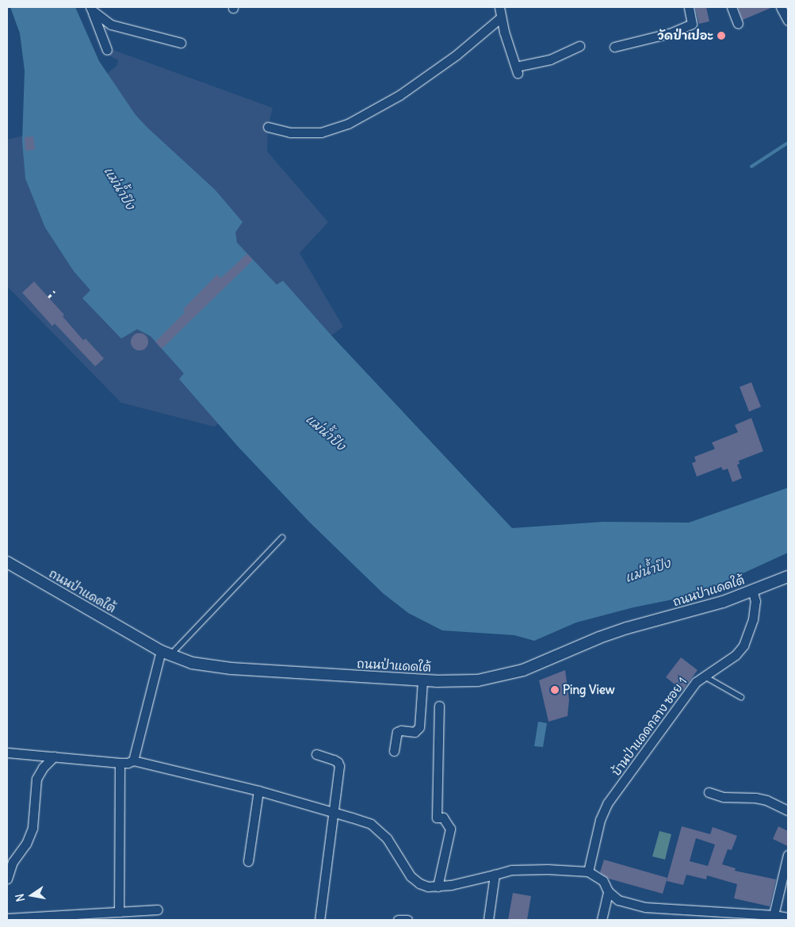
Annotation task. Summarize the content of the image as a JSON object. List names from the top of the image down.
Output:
{
  "streets": {
    "street": ["ถนนป่าแดดใต้", "บ้านป่าแดดกลาง ซอย 1"]
  },
  "crossings": [
    ["ถนนป่าแดดใต้", "บ้านป่าแดดกลาง ซอย 1"]
  ],
  "water": ["แม่น้ำปิง"],
  "places": ["วัดป่าเปอะ", "Ping View"],
  "north": "left"
}
